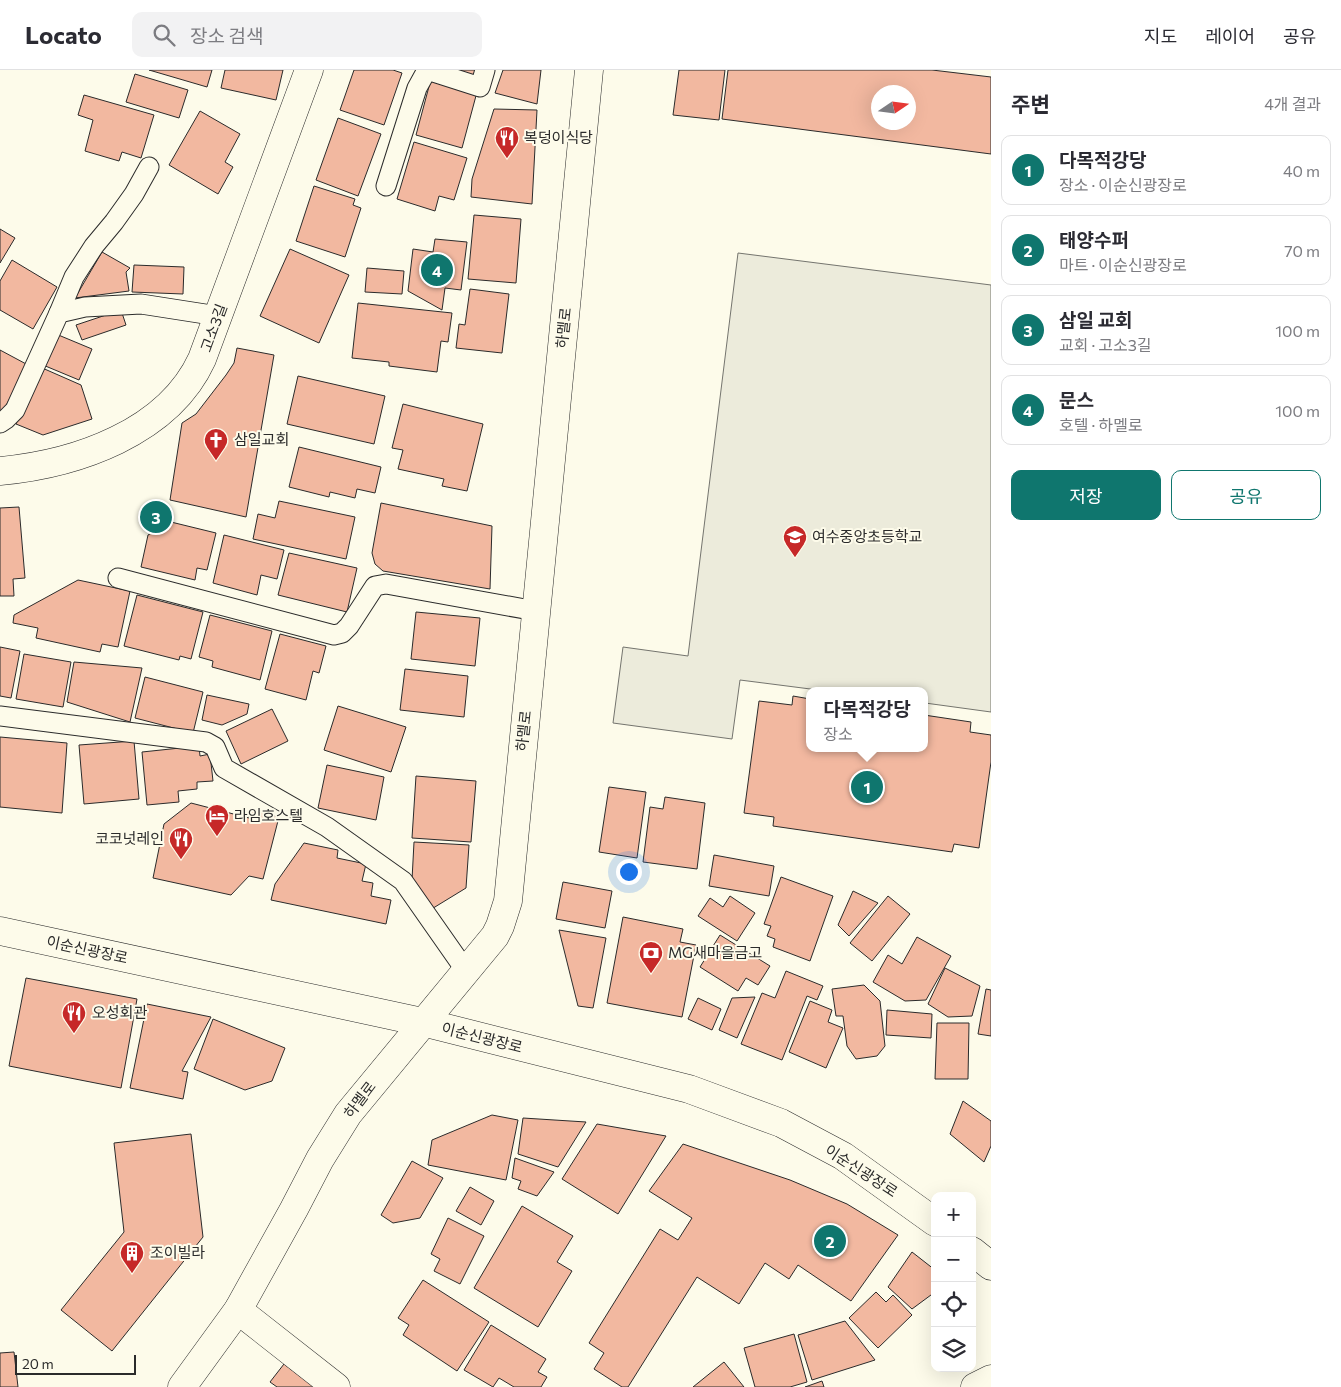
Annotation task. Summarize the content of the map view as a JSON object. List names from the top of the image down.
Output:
{
  "streets": {
    "street": ["고소3길", "하멜로", "이순신광장로"]
  },
  "crossings": [
    ["하멜로", "이순신광장로"]
  ],
  "places": {
    "restaurant": ["복덩이식당", "코코넛레인", "오성회관"],
    "church": ["삼일교회"],
    "school or university": ["여수중앙초등학교"],
    "hotel": ["라임호스텔"],
    "bank": ["MG새마을금고"],
    "building": ["조이빌라"]
  },
  "scale_bar": "20 m",
  "north": "right",
  "page": {
    "header": "Locato",
    "search": "장소 검색",
    "nav": ["지도", "레이어", "공유"],
    "heading": ["주변", "4개 결과"],
    "list": [
      {
        "mark": "1",
        "name": "다목적강당",
        "note": "장소 · 이순신광장로",
        "value": "40 m"
      },
      {
        "mark": "2",
        "name": "태양수퍼",
        "note": "마트 · 이순신광장로",
        "value": "70 m"
      },
      {
        "mark": "3",
        "name": "삼일 교회",
        "note": "교회 · 고소3길",
        "value": "100 m"
      },
      {
        "mark": "4",
        "name": "문스",
        "note": "호텔 · 하멜로",
        "value": "100 m"
      }
    ],
    "pins": [
      "4",
      "3",
      "1",
      "2"
    ],
    "buttons": ["저장", "공유"],
    "popup": ["다목적강당", "장소"],
    "map_buttons": ["+", "−"],
    "scale": "20 m"
  }
}
